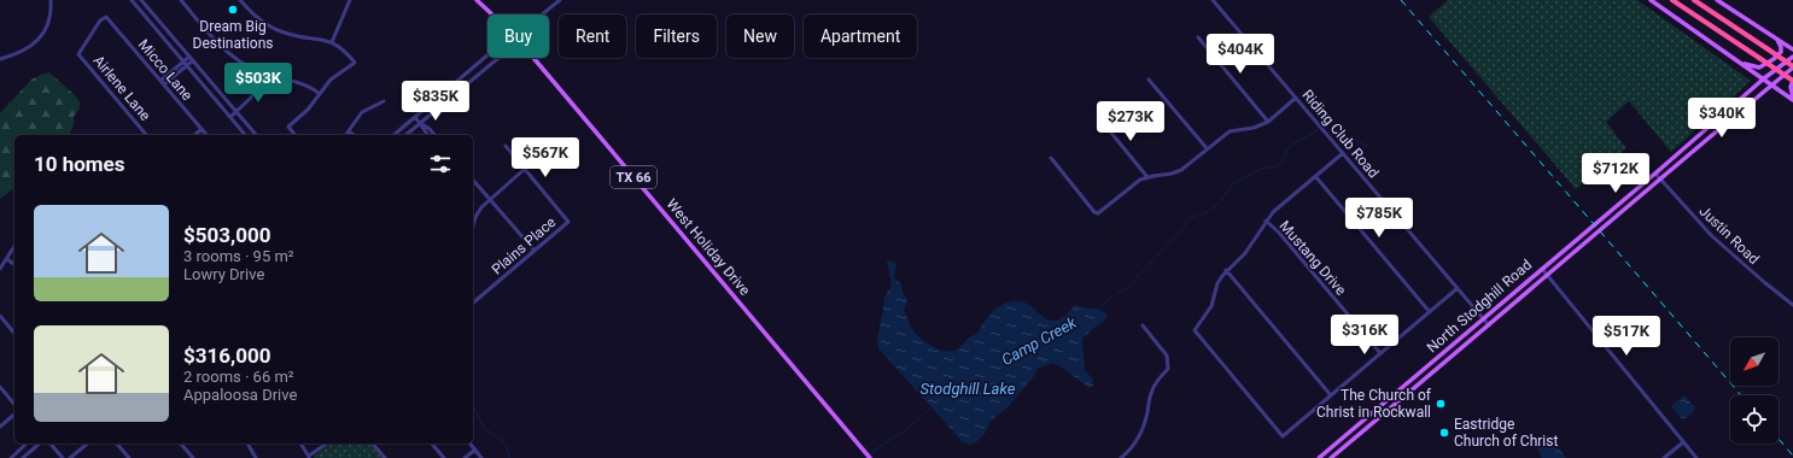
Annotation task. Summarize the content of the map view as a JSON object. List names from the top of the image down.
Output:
{
  "streets": {
    "main road": ["TX 66", "West Holiday Drive", "North Stodghill Road"],
    "street": [
      "Micco Lane",
      "Airlene Lane",
      "Riding Club Road",
      "Justin Road",
      "Plains Place",
      "Mustang Drive"
    ]
  },
  "crossings": [
    ["Micco Lane", "Airlene Lane"],
    ["Riding Club Road", "North Stodghill Road"],
    ["Justin Road", "North Stodghill Road"]
  ],
  "water": ["Camp Creek", "Stodghill Lake"],
  "places": ["Dream Big Destinations", "The Church of Christ in Rockwall", "Eastridge Church of Christ"],
  "north": "bottom left",
  "page": {
    "chip": [
      "Buy",
      "Rent",
      "Filters",
      "New",
      "Apartment"
    ],
    "price": [
      "$404K",
      "$503K",
      "$835K",
      "$340K",
      "$273K",
      "$567K",
      "$712K",
      "$785K",
      "$316K",
      "$517K"
    ],
    "heading": "10 homes",
    "list": [
      {
        "name": "$503,000",
        "note": "3 rooms · 95 m² · Lowry Drive"
      },
      {
        "name": "$316,000",
        "note": "2 rooms · 66 m² · Appaloosa Drive"
      }
    ]
  }
}
